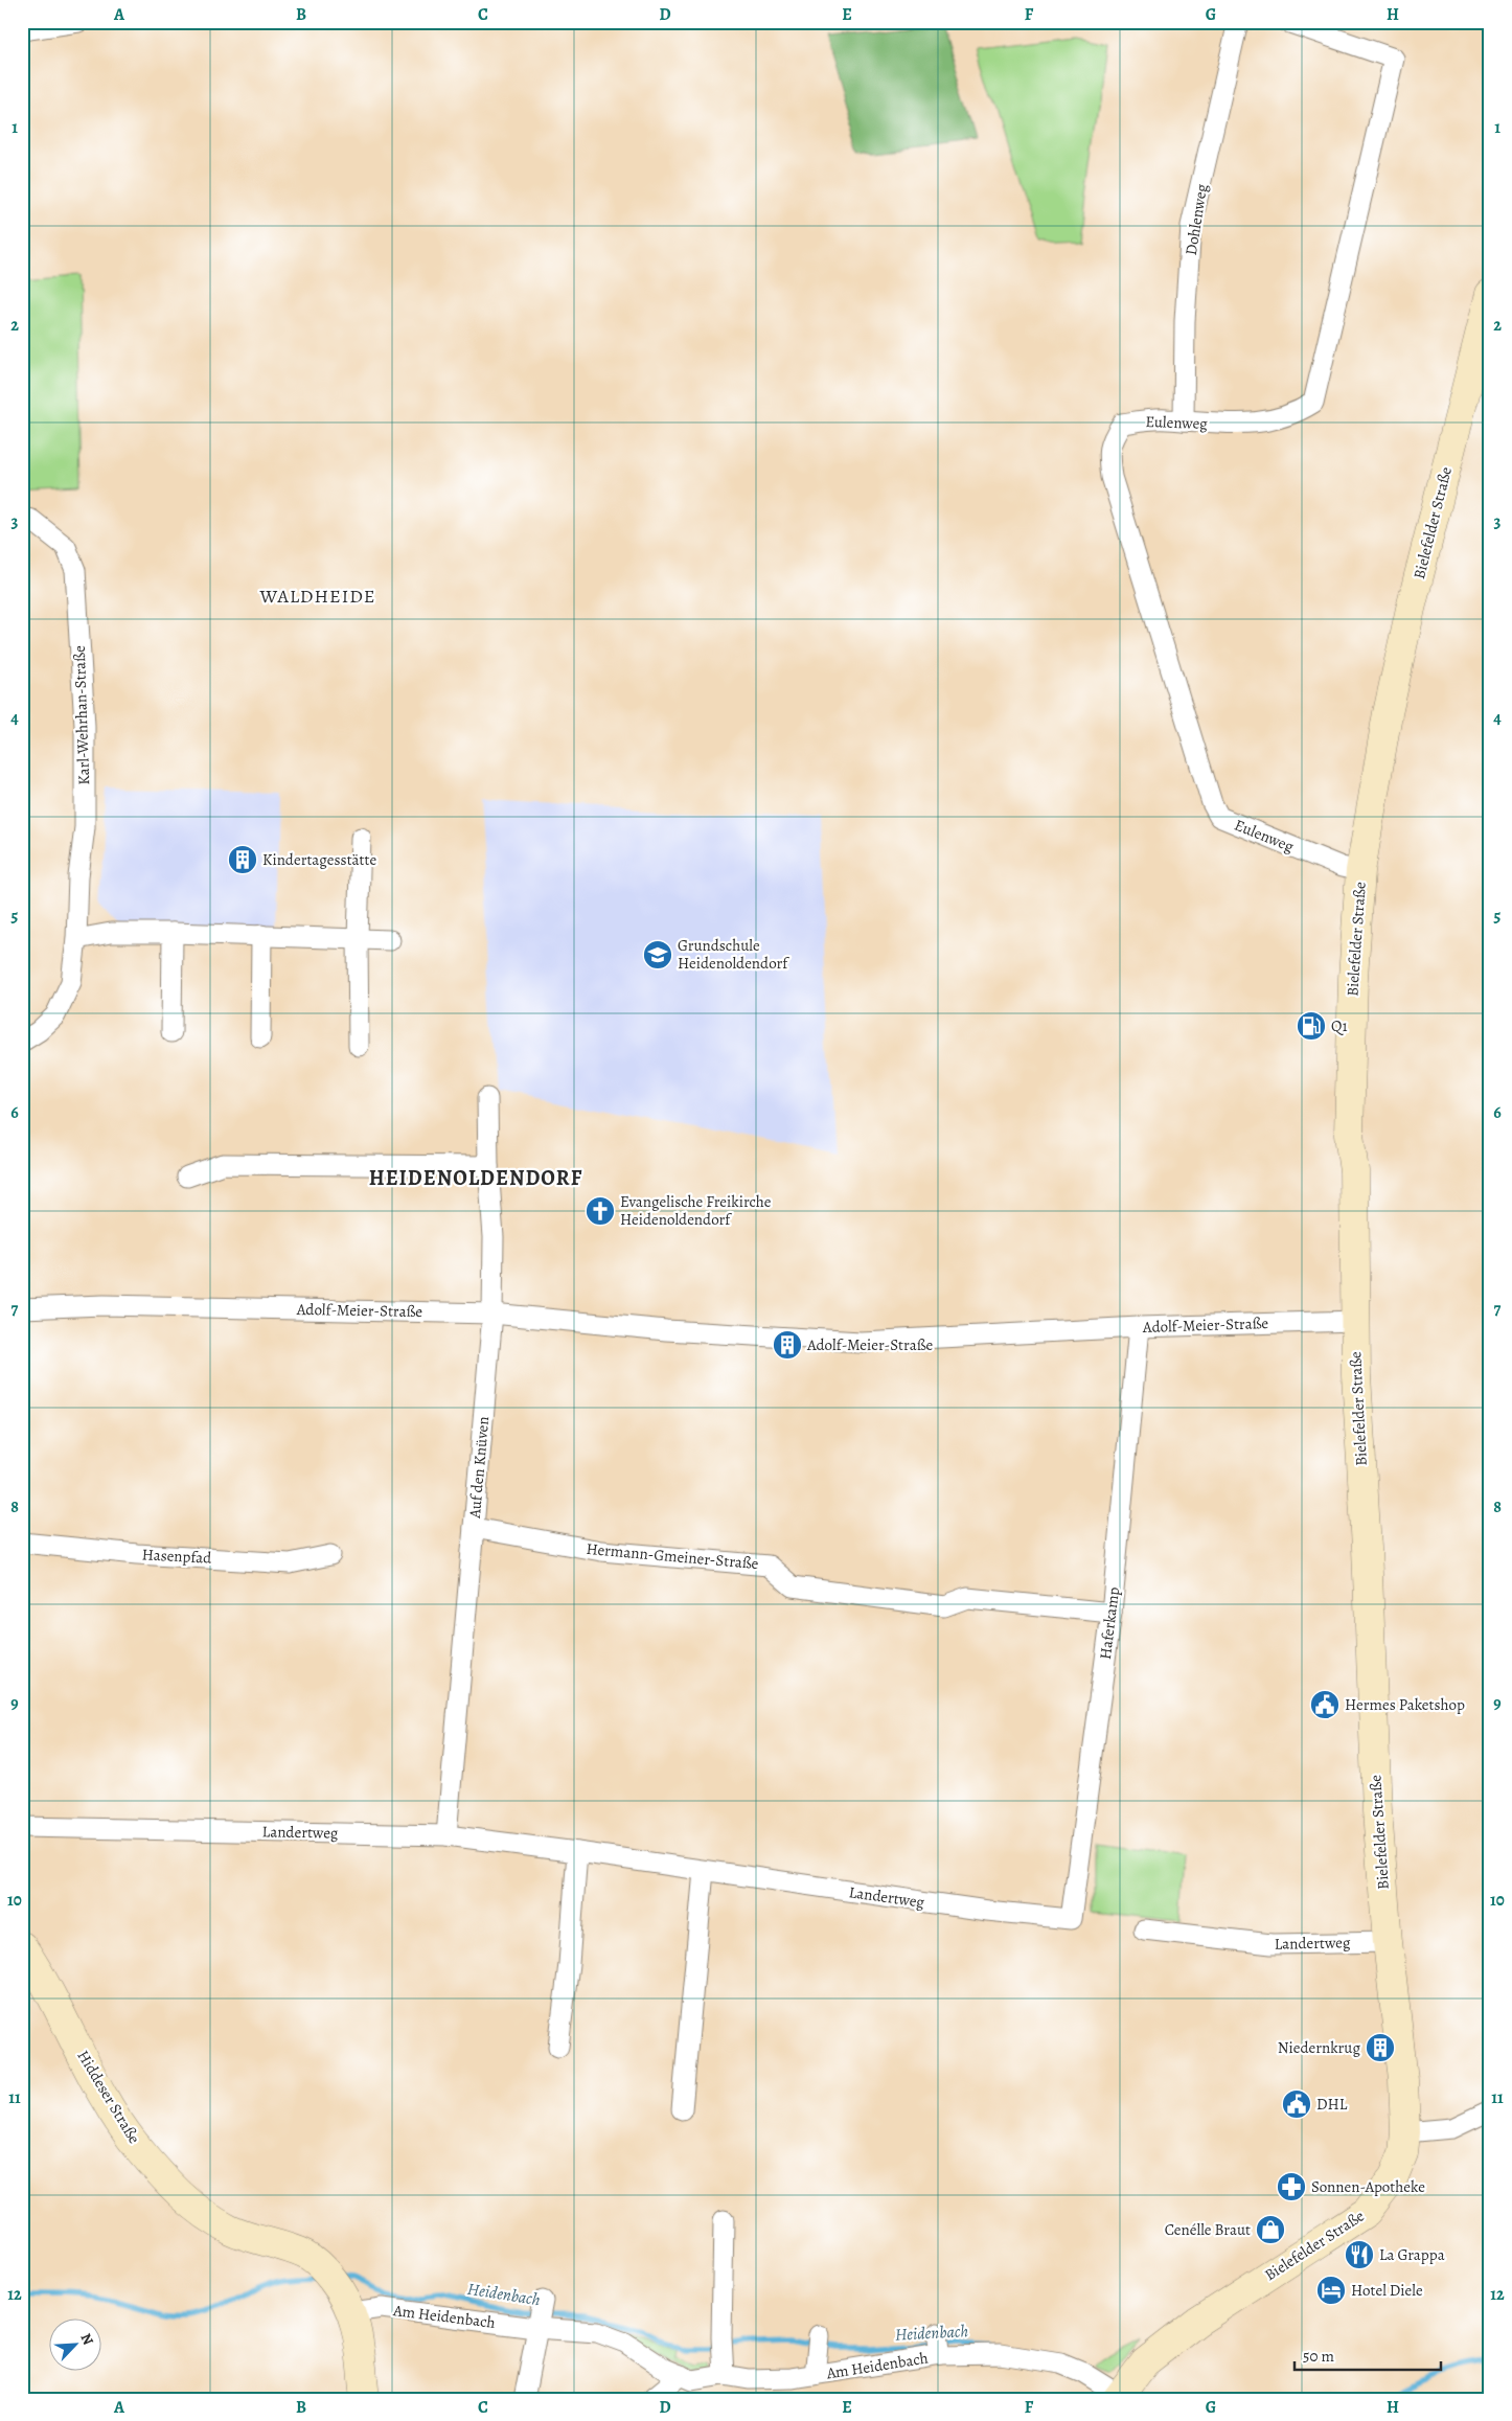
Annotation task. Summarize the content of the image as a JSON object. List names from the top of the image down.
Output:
{
  "streets": {
    "main road": ["Bielefelder Straße", "Hiddeser Straße"],
    "street": [
      "Dohlenweg",
      "Eulenweg",
      "Karl-Wehrhan-Straße",
      "Adolf-Meier-Straße",
      "Auf den Knüven",
      "Hasenpfad",
      "Hermann-Gmeiner-Straße",
      "Haferkamp",
      "Landertweg",
      "Am Heidenbach"
    ]
  },
  "crossings": [
    ["Dohlenweg", "Eulenweg"],
    ["Eulenweg", "Bielefelder Straße"],
    ["Bielefelder Straße", "Adolf-Meier-Straße"],
    ["Bielefelder Straße", "Landertweg"],
    ["Bielefelder Straße", "Am Heidenbach"],
    ["Adolf-Meier-Straße", "Auf den Knüven"],
    ["Adolf-Meier-Straße", "Haferkamp"],
    ["Auf den Knüven", "Hermann-Gmeiner-Straße"],
    ["Auf den Knüven", "Landertweg"],
    ["Hermann-Gmeiner-Straße", "Haferkamp"],
    ["Haferkamp", "Landertweg"],
    ["Hiddeser Straße", "Am Heidenbach"]
  ],
  "districts": ["WALDHEIDE", "HEIDENOLDENDORF"],
  "water": ["Heidenbach"],
  "places": {
    "building": ["Kindertagesstätte", "Adolf-Meier-Straße", "Niedernkrug"],
    "school or university": ["Grundschule Heidenoldendorf"],
    "fuel station": ["Q1"],
    "church": ["Evangelische Freikirche Heidenoldendorf"],
    "public building": ["Hermes Paketshop", "DHL"],
    "pharmacy": ["Sonnen-Apotheke"],
    "shop": ["Cenélle Braut"],
    "restaurant": ["La Grappa"],
    "hotel": ["Hotel Diele"]
  },
  "scale_bar": "50 m",
  "north": "top right",
  "grid": {
    "columns": [
      "A",
      "B",
      "C",
      "D",
      "E",
      "F",
      "G",
      "H"
    ],
    "rows": [
      "1",
      "2",
      "3",
      "4",
      "5",
      "6",
      "7",
      "8",
      "9",
      "10",
      "11",
      "12"
    ]
  }
}
